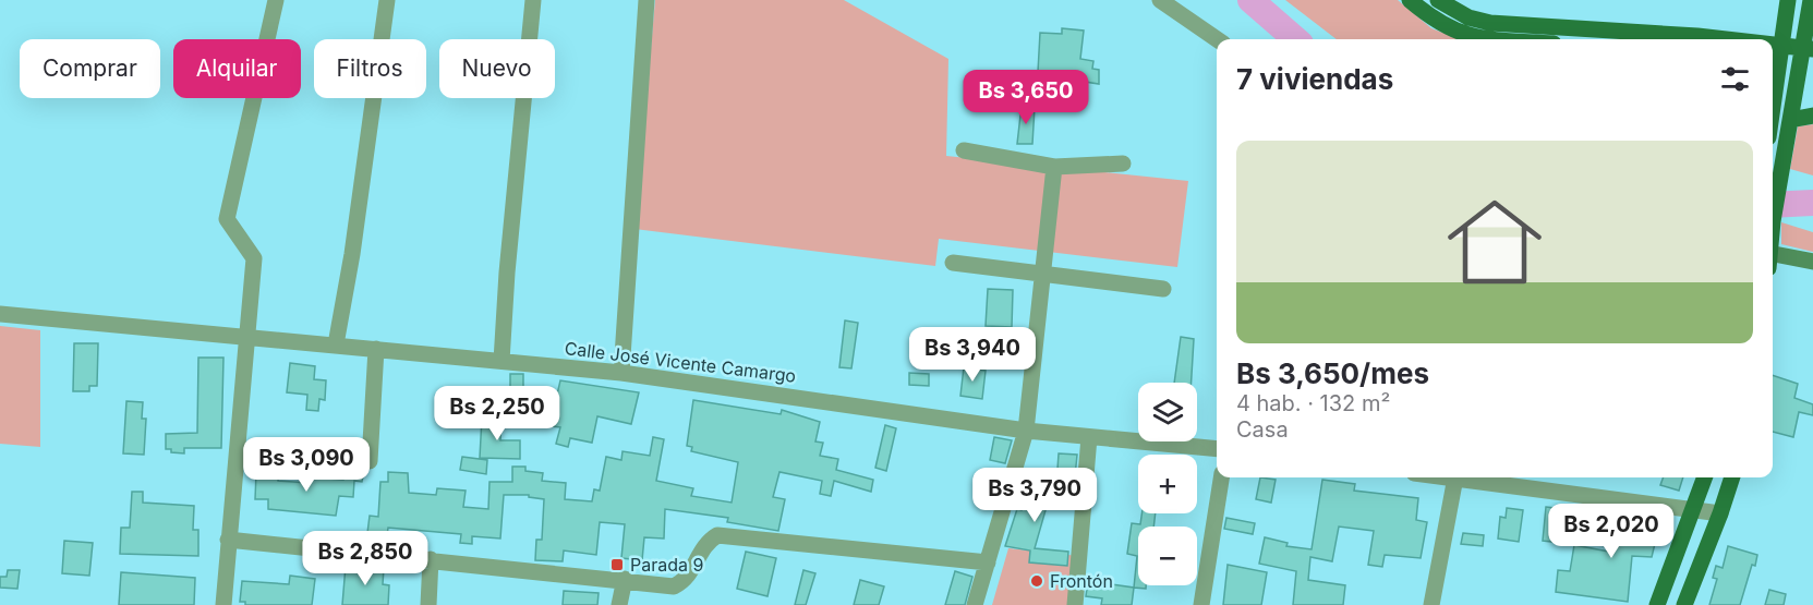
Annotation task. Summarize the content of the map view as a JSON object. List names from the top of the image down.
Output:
{
  "streets": {
    "street": ["Calle José Vicente Camargo"]
  },
  "places": {
    "transit": ["Parada 9"],
    "other": ["Frontón"]
  },
  "page": {
    "chip": [
      "Comprar",
      "Alquilar",
      "Filtros",
      "Nuevo"
    ],
    "heading": "7 viviendas",
    "price": [
      "Bs 3,650",
      "Bs 3,940",
      "Bs 2,250",
      "Bs 3,090",
      "Bs 3,790",
      "Bs 2,020",
      "Bs 2,850"
    ],
    "list": [
      {
        "name": "Bs 3,650/mes",
        "note": "4 hab. · 132 m² · Casa"
      }
    ],
    "map_buttons": ["+", "−"]
  }
}
